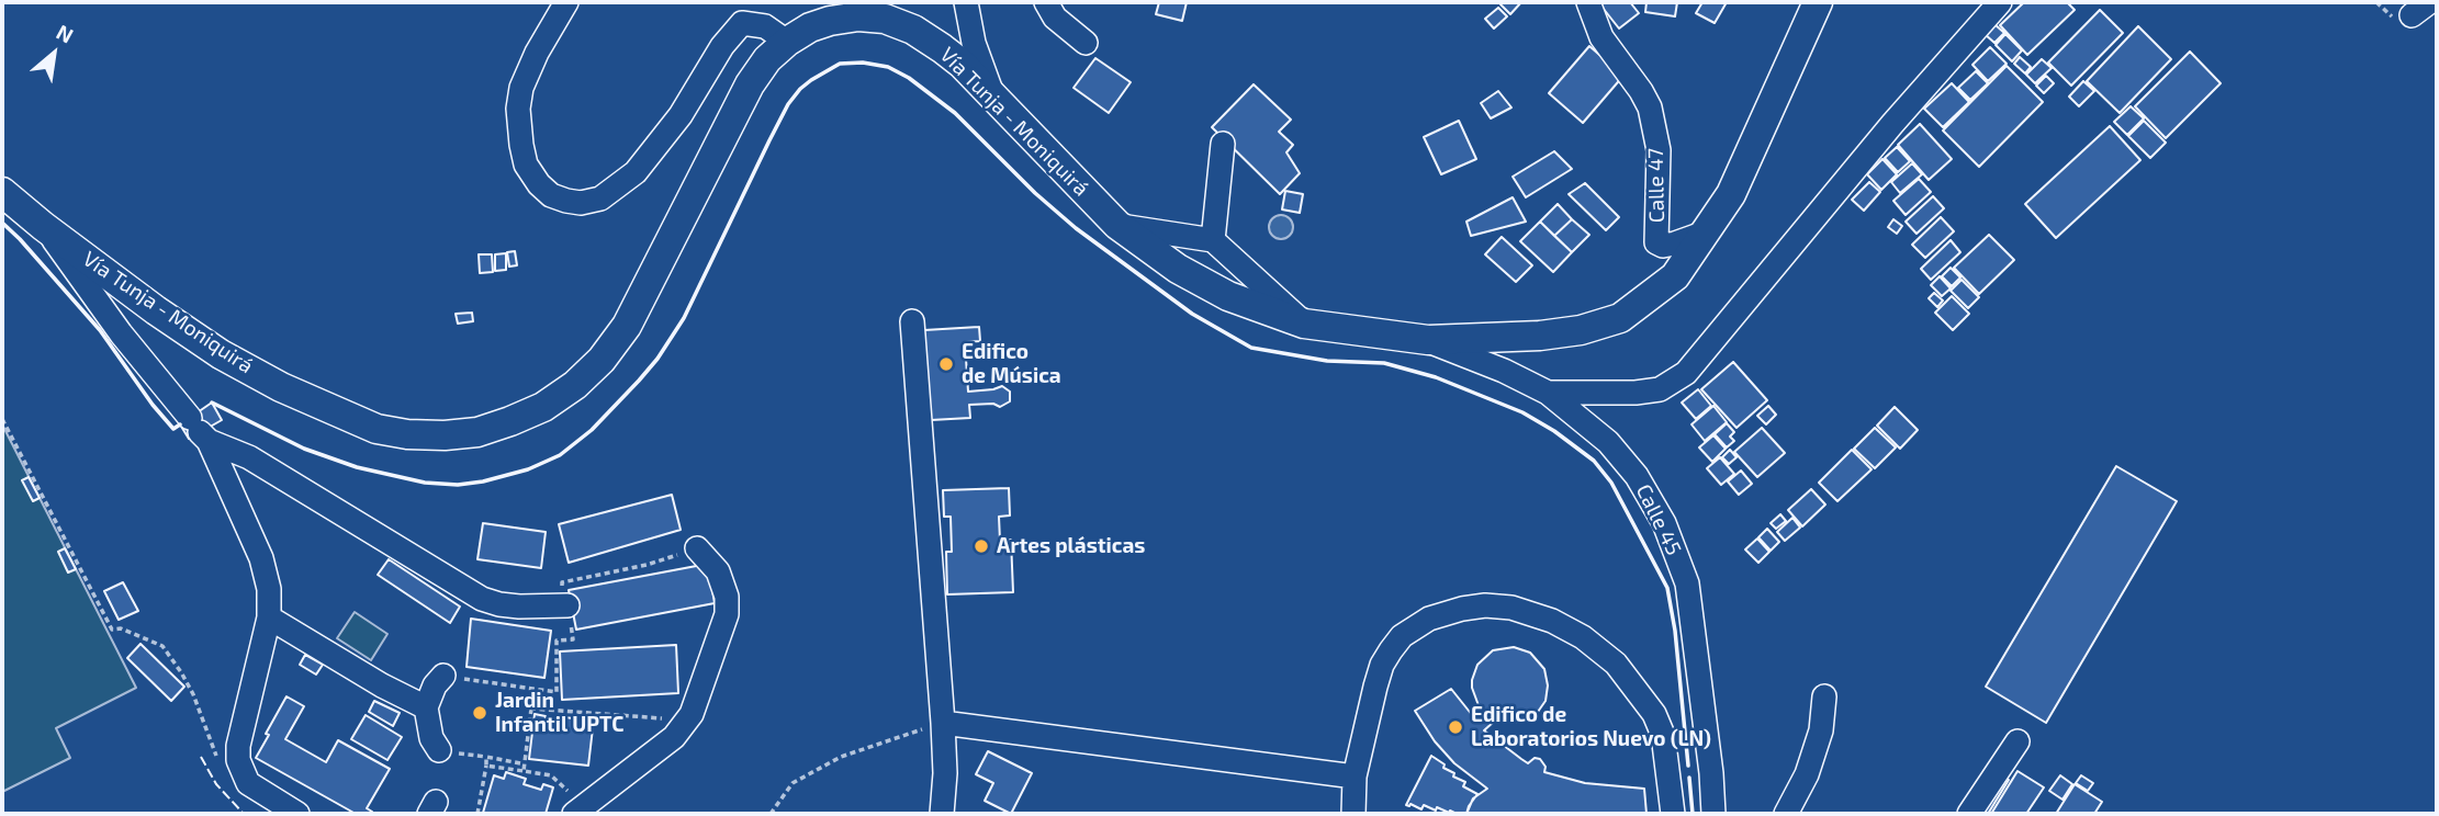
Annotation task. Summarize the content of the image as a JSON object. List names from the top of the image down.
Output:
{
  "streets": {
    "main road": ["Vía Tunja - Moniquirá"],
    "street": ["Calle 47", "Calle 45"]
  },
  "crossings": [
    ["Vía Tunja - Moniquirá", "Calle 47"],
    ["Vía Tunja - Moniquirá", "Calle 45"]
  ],
  "places": [
    "Edifico de Música",
    "Artes plásticas",
    "Jardin Infantil UPTC",
    "Edifico de Laboratorios Nuevo (LN)"
  ],
  "north": "top right"
}
